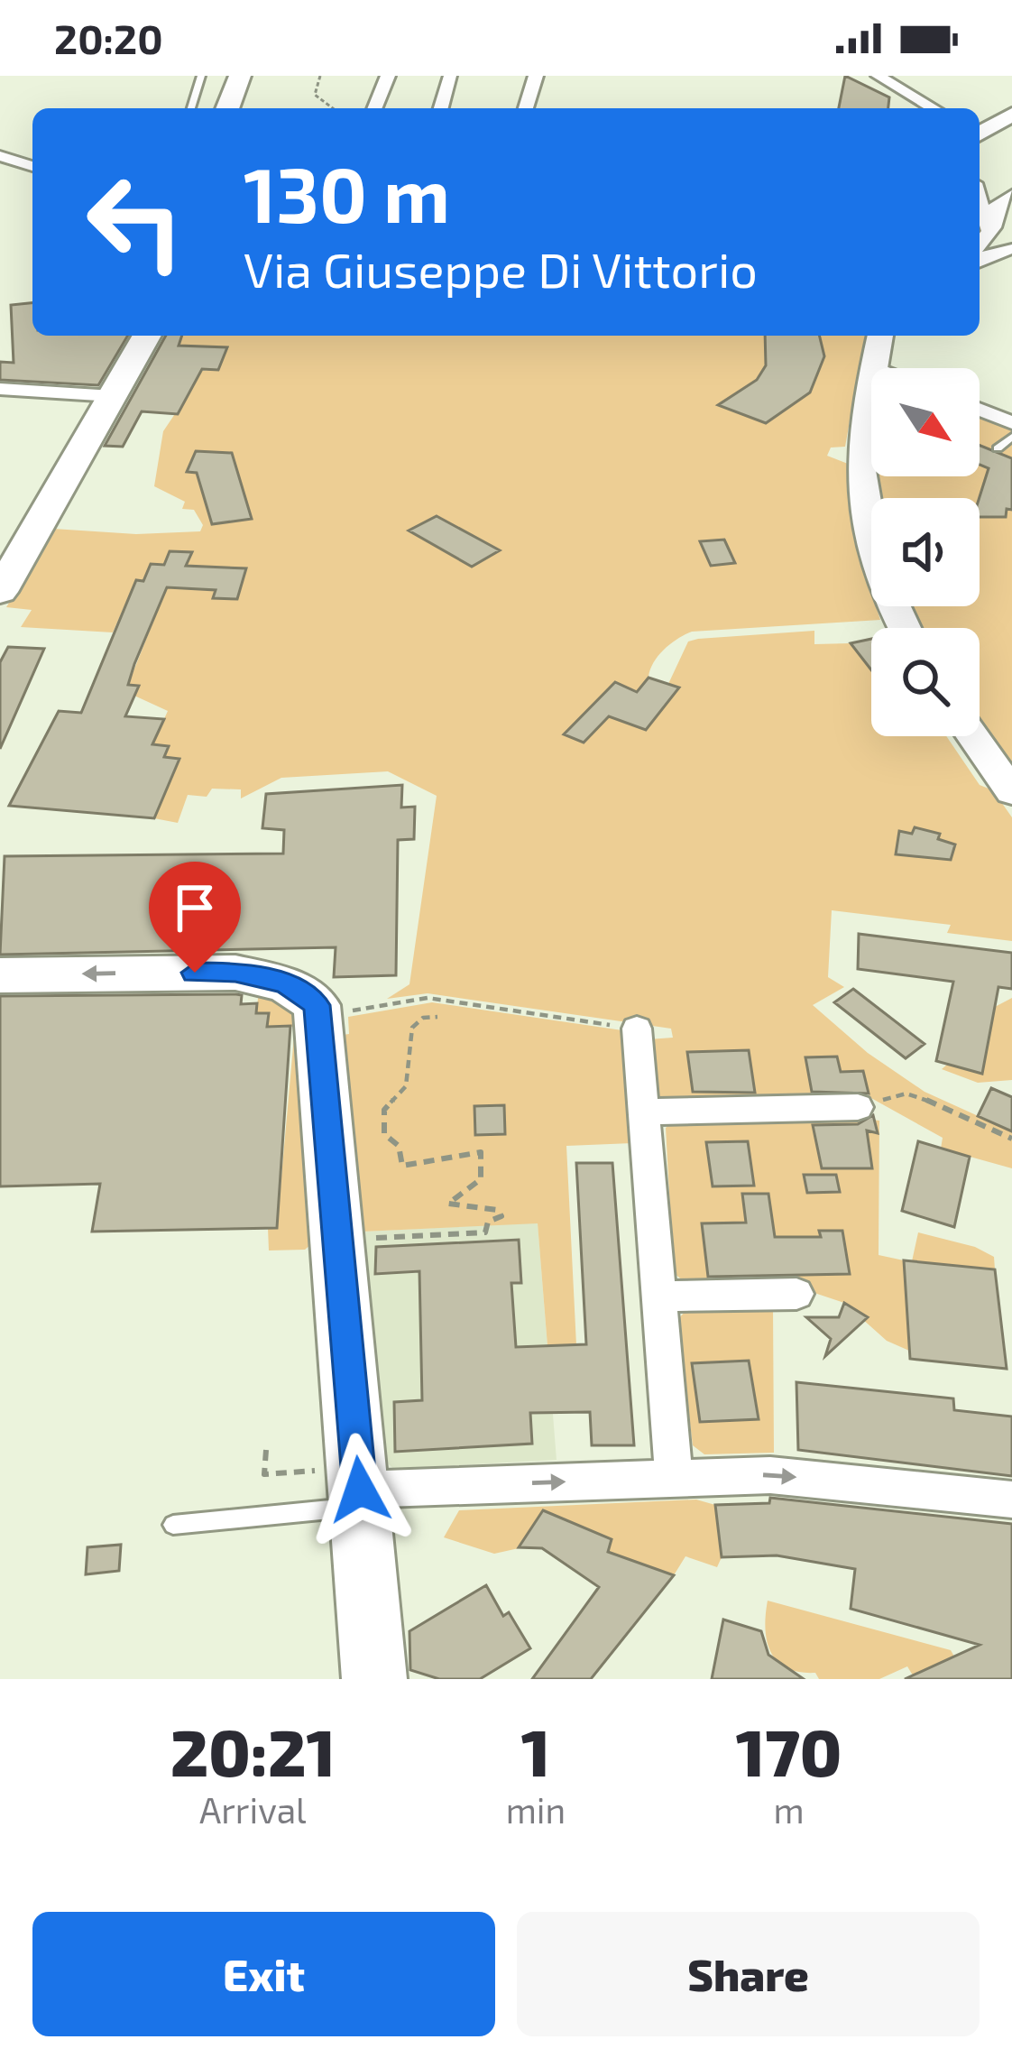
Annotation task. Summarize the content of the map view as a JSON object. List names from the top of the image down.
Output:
{
  "north": "bottom right",
  "page": {
    "status": "20:20",
    "turn": ["130 m", "Via Giuseppe Di Vittorio"],
    "eta": [
      "20:21",
      "Arrival",
      "1",
      "min",
      "170",
      "m"
    ],
    "buttons": ["Exit", "Share"]
  }
}
